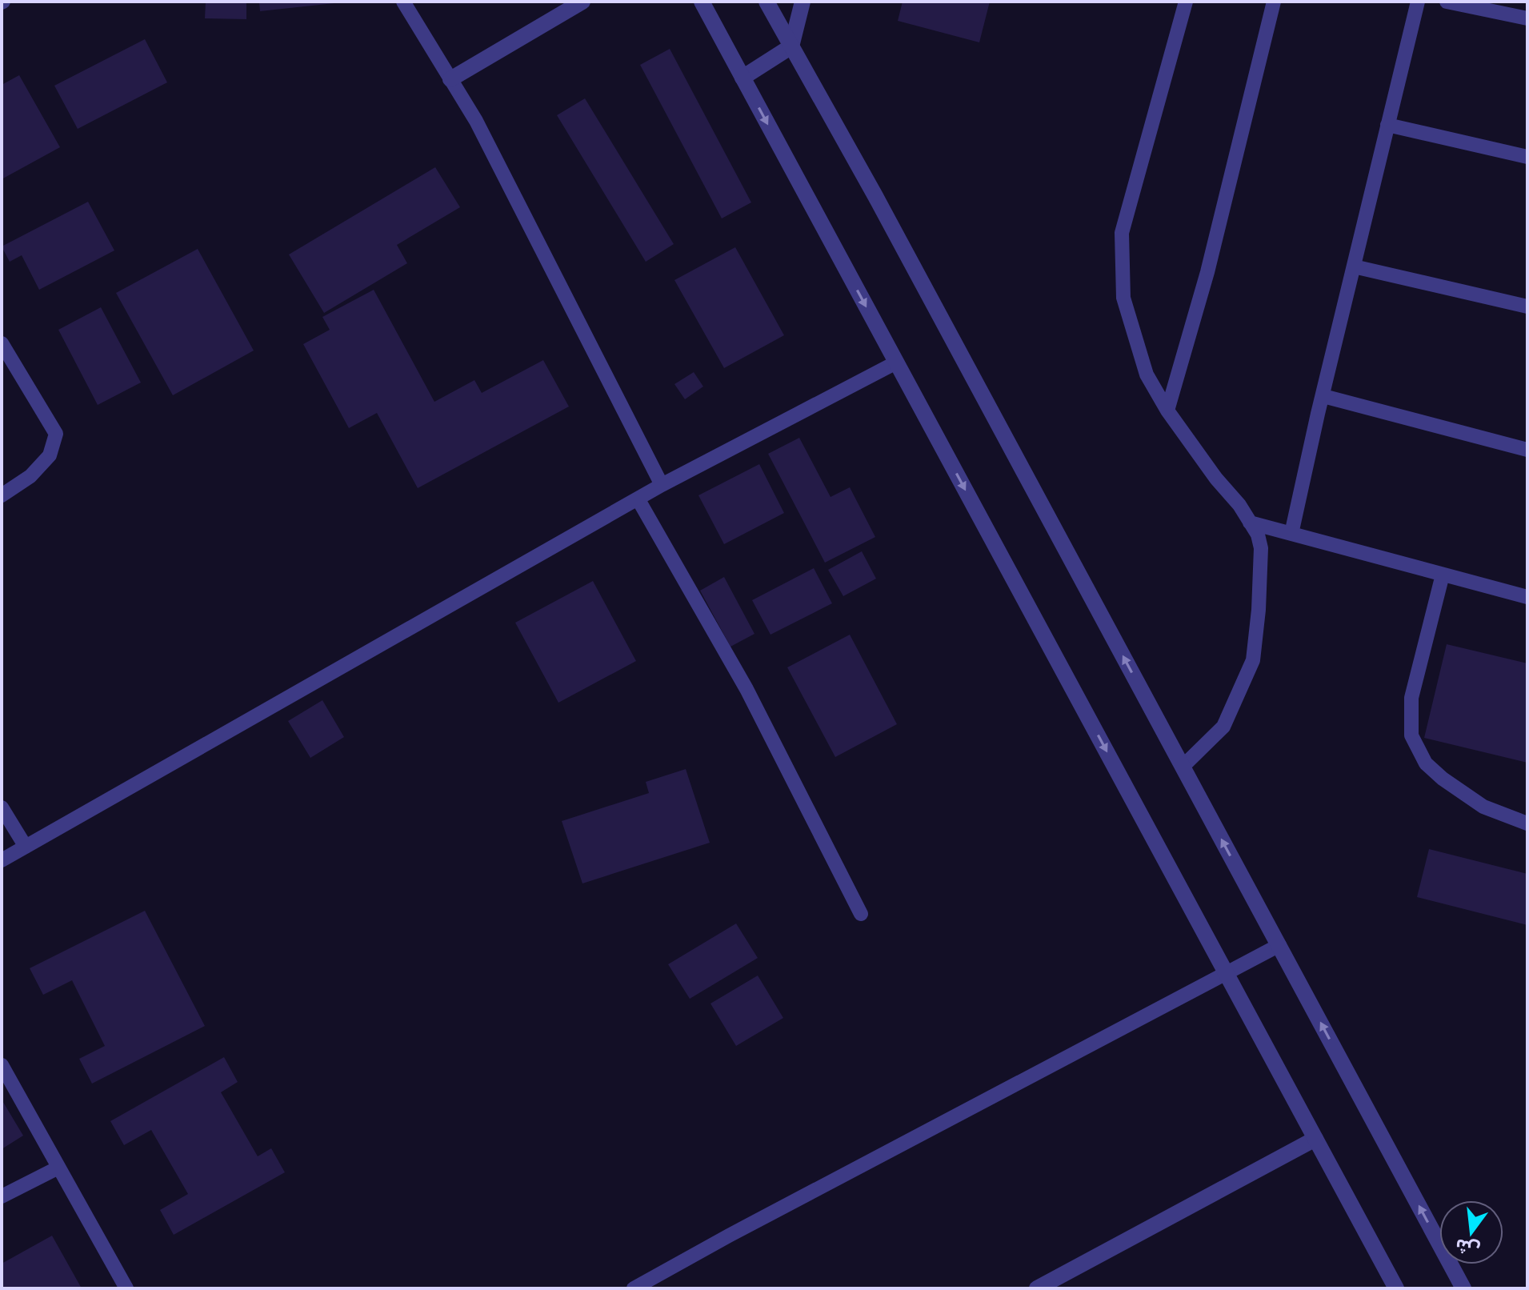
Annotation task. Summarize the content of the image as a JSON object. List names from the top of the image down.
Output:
{
  "north": "bottom"
}
